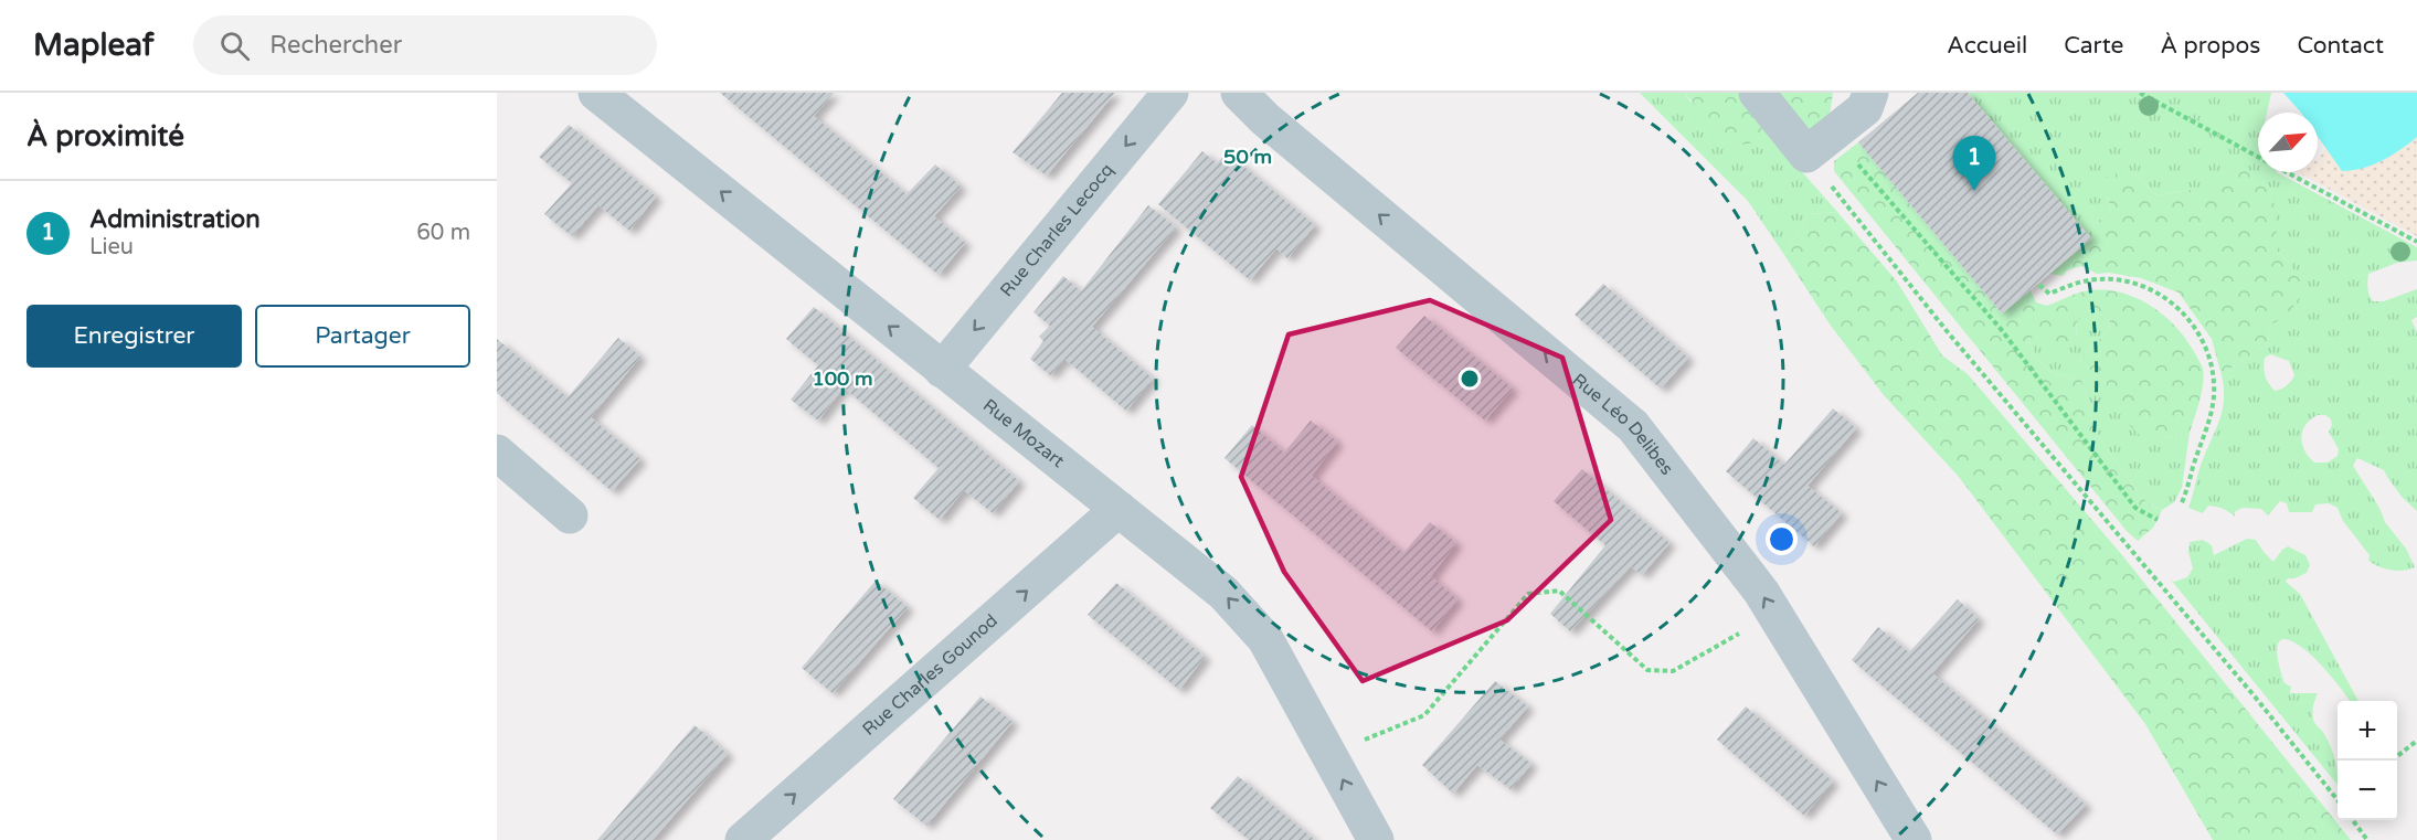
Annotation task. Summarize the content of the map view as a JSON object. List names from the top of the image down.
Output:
{
  "streets": {
    "street": [
      "Rue Charles Lecocq",
      "Rue Léo Delibes",
      "Rue Mozart",
      "Rue Charles Gounod"
    ]
  },
  "crossings": [
    ["Rue Charles Lecocq", "Rue Mozart"],
    ["Rue Mozart", "Rue Charles Gounod"]
  ],
  "one_way": [
    "Rue Charles Lecocq",
    "Rue Léo Delibes",
    "Rue Mozart",
    "Rue Charles Gounod"
  ],
  "north": "top right",
  "page": {
    "header": "Mapleaf",
    "search": "Rechercher",
    "nav": [
      "Accueil",
      "Carte",
      "À propos",
      "Contact"
    ],
    "heading": "À proximité",
    "pins": "1",
    "list": [
      {
        "mark": "1",
        "name": "Administration",
        "note": "Lieu",
        "value": "60 m"
      }
    ],
    "buttons": ["Enregistrer", "Partager"],
    "map_buttons": ["+", "−"]
  },
  "rings": ["50 m", "100 m"]
}
